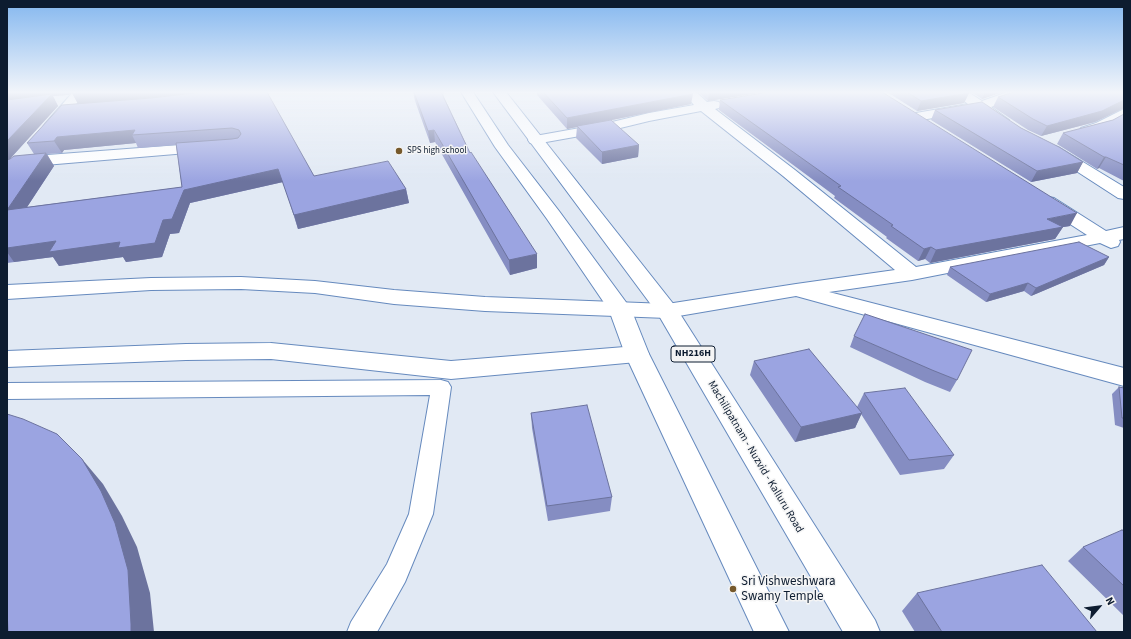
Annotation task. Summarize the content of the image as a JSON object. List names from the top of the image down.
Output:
{
  "streets": {
    "main road": ["NH216H", "Machilipatnam - Nuzvid - Kalluru Road"]
  },
  "places": ["SPS high school", "Sri Vishweshwara Swamy Temple"],
  "north": "top right"
}
